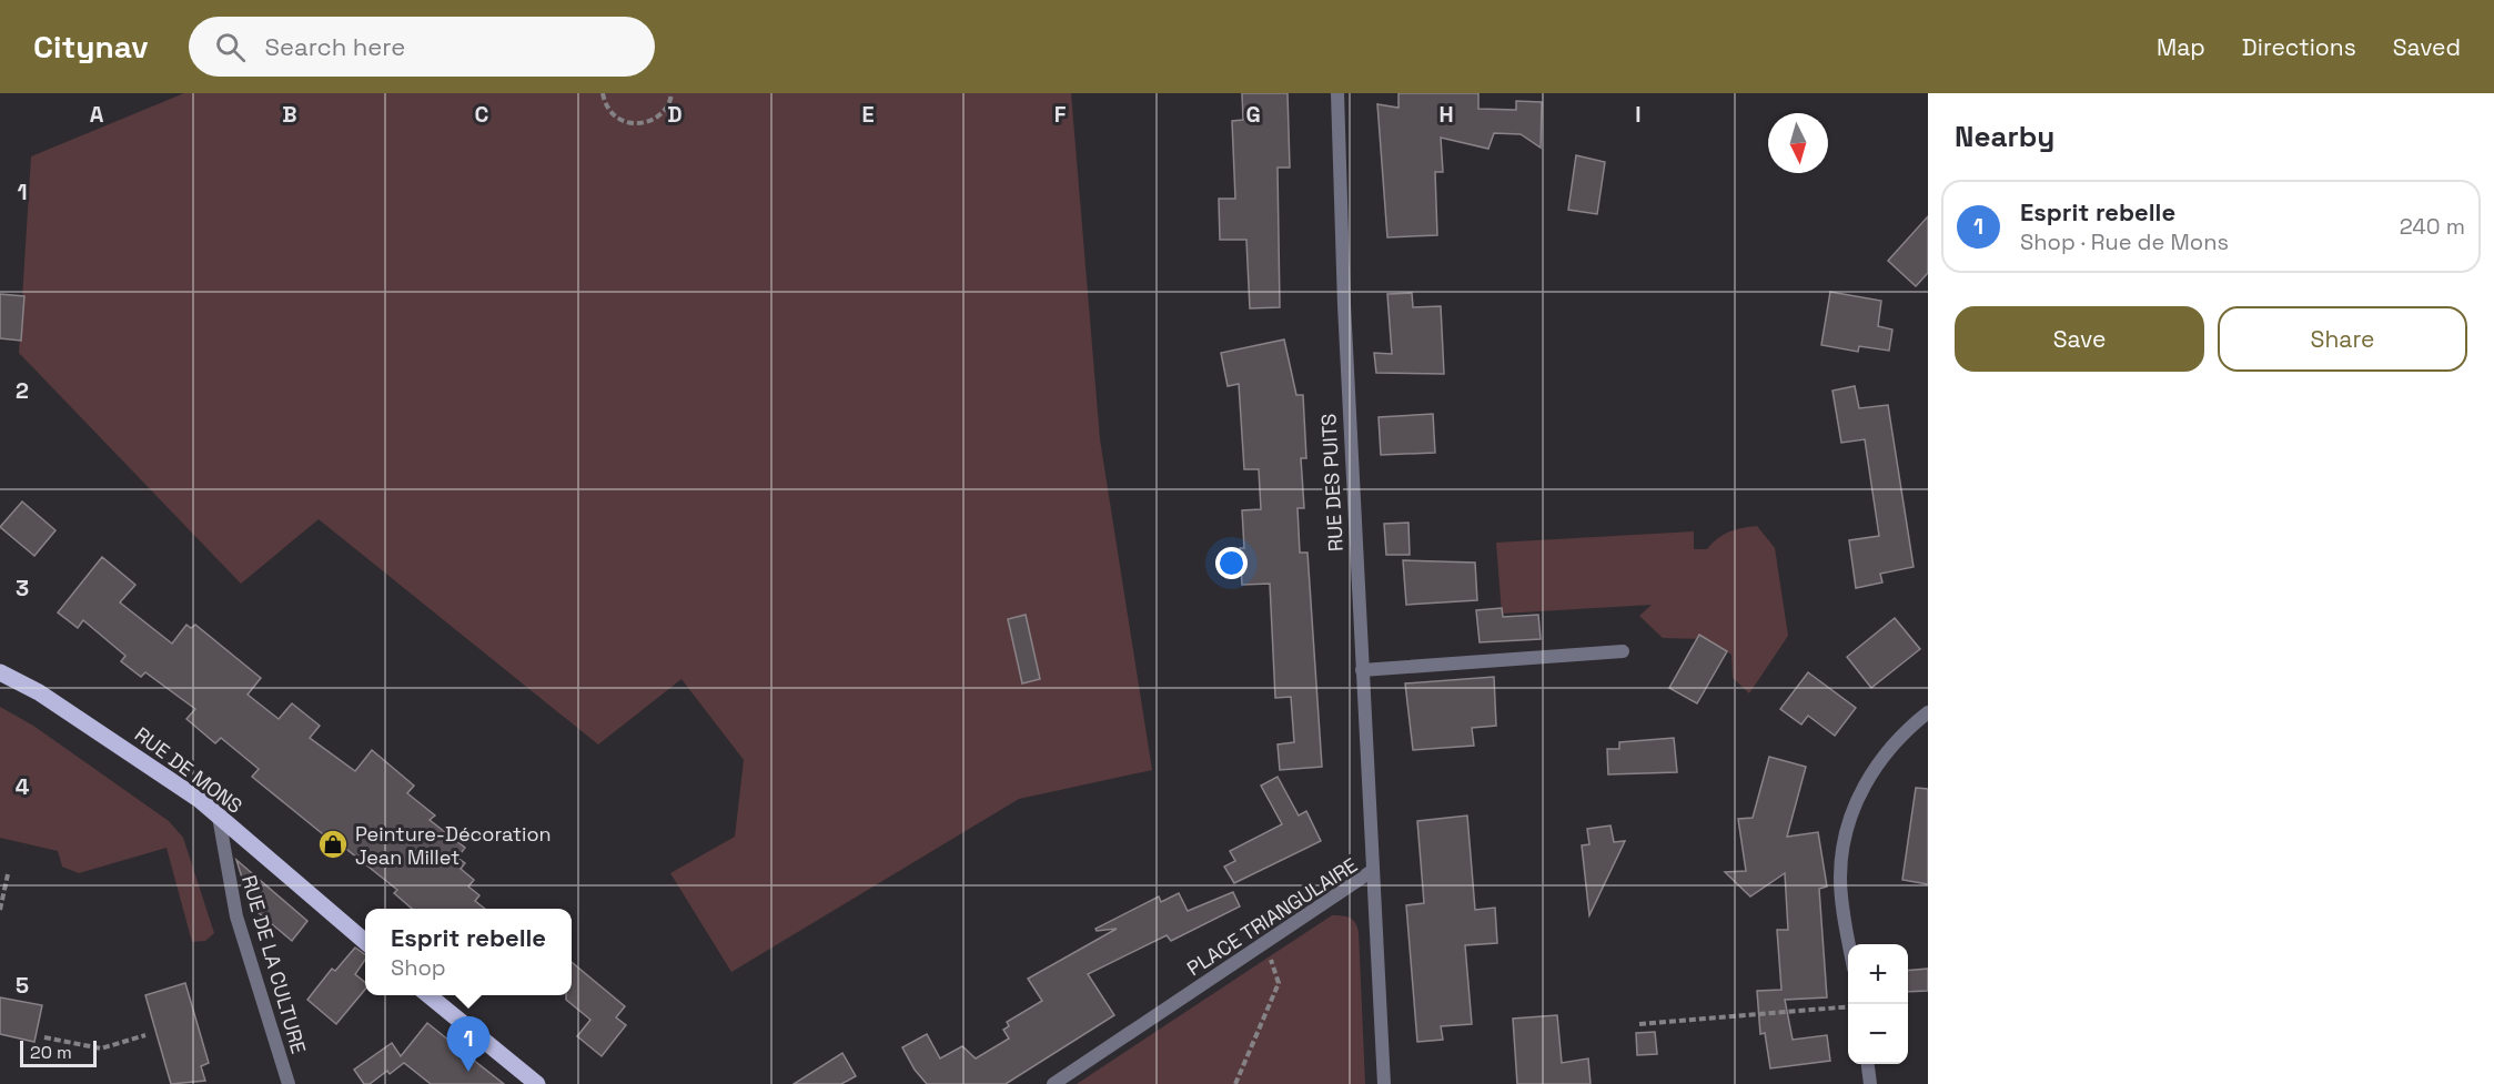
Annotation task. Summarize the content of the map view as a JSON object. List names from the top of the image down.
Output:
{
  "streets": {
    "main road": ["RUE DE MONS"],
    "street": ["RUE DES PUITS", "PLACE TRIANGULAIRE", "RUE DE LA CULTURE"]
  },
  "crossings": [
    ["RUE DES PUITS", "PLACE TRIANGULAIRE"],
    ["RUE DE MONS", "RUE DE LA CULTURE"]
  ],
  "places": {
    "shop": ["Peinture-Décoration Jean Millet"]
  },
  "scale_bar": "20 m",
  "north": "bottom",
  "page": {
    "header": "Citynav",
    "search": "Search here",
    "nav": ["Map", "Directions", "Saved"],
    "heading": "Nearby",
    "list": [
      {
        "mark": "1",
        "name": "Esprit rebelle",
        "note": "Shop · Rue de Mons",
        "value": "240 m"
      }
    ],
    "buttons": ["Save", "Share"],
    "popup": ["Esprit rebelle", "Shop"],
    "map_buttons": ["+", "−"],
    "pins": "1",
    "scale": "20 m"
  },
  "grid": {
    "columns": [
      "A",
      "B",
      "C",
      "D",
      "E",
      "F",
      "G",
      "H",
      "I"
    ],
    "rows": [
      "1",
      "2",
      "3",
      "4",
      "5"
    ]
  }
}
